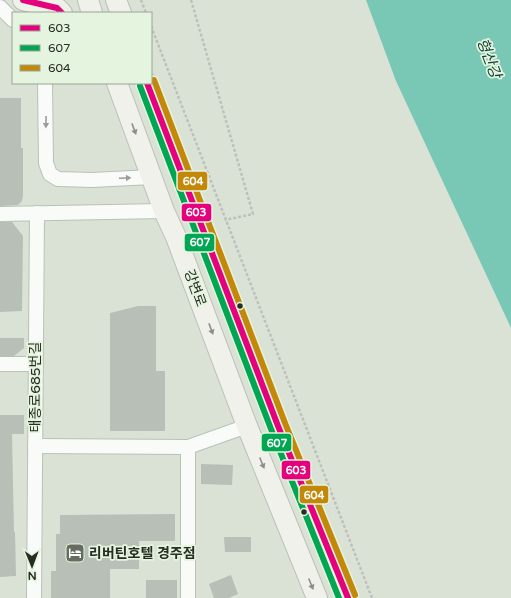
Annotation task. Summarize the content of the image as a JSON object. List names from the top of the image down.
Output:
{
  "streets": {
    "street": ["강변로", "태종로685번길"]
  },
  "water": ["형산강"],
  "places": {
    "hotel": ["리버틴호텔 경주점"]
  },
  "lines": ["transit line 603", "transit line 604", "transit line 607"],
  "legend": ["603", "607", "604"],
  "north": "bottom"
}
